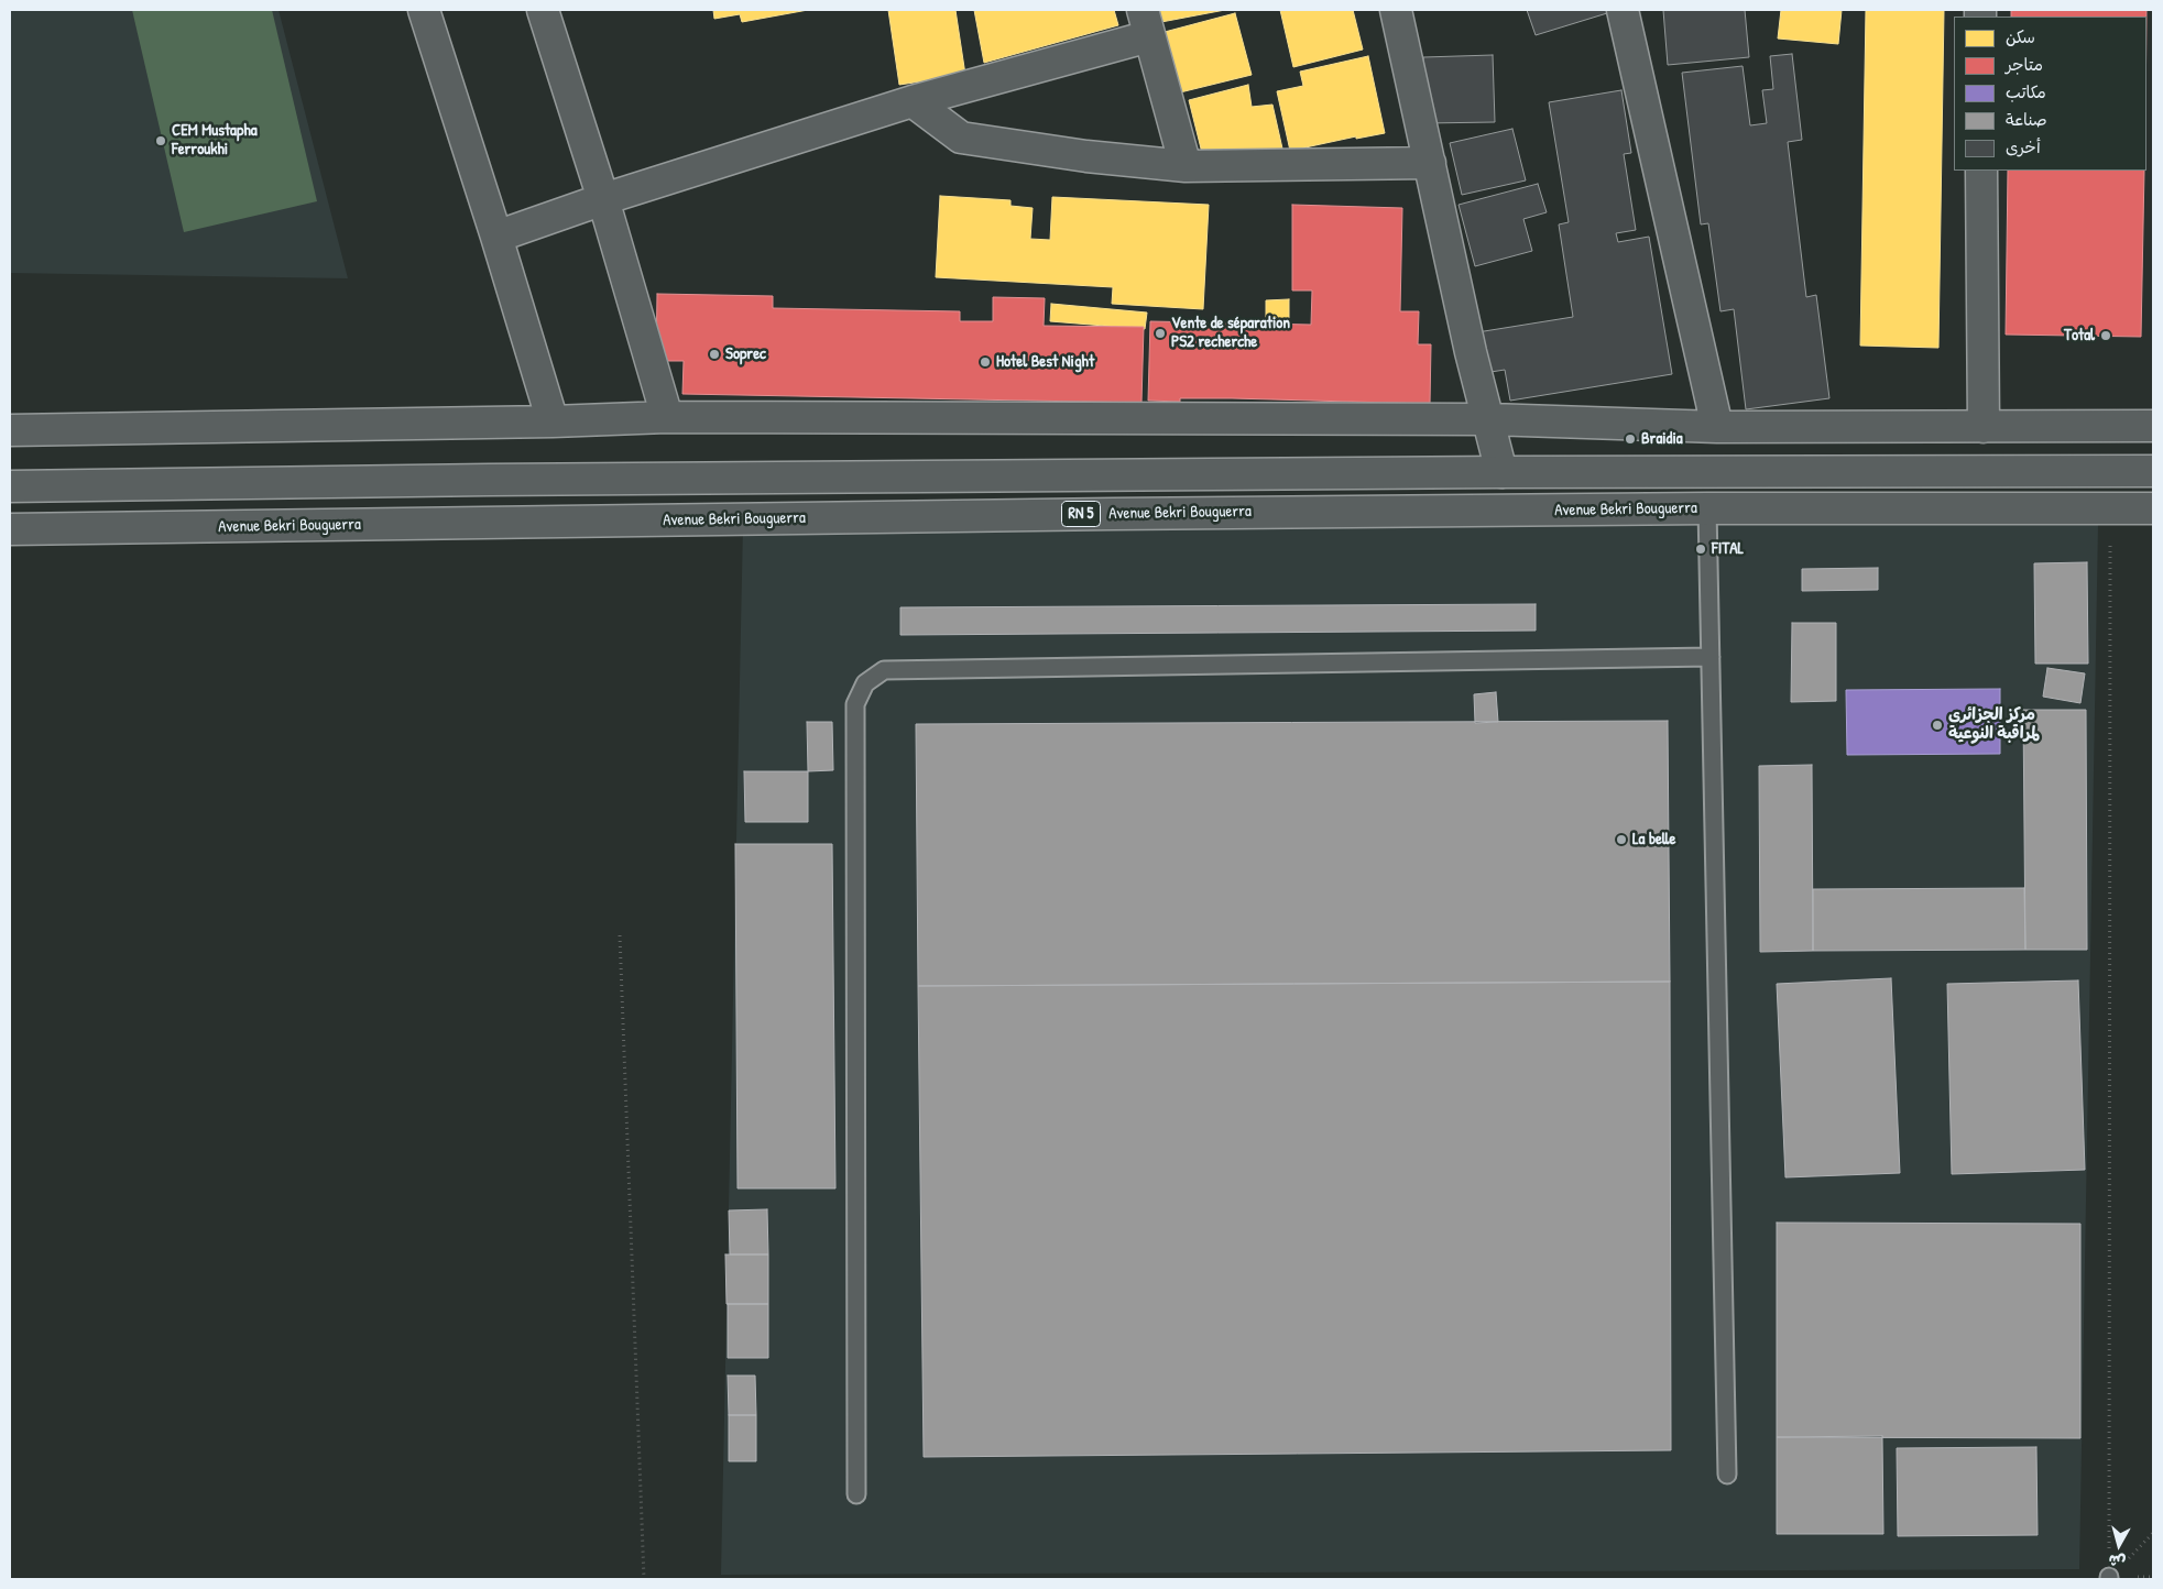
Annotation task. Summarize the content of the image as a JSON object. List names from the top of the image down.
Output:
{
  "streets": {
    "main road": ["Avenue Bekri Bouguerra", "RN 5"]
  },
  "places": [
    "CEM Mustapha Ferroukhi",
    "Vente de séparation PS2 recherche",
    "Total",
    "Soprec",
    "Hotel Best Night",
    "Braidia",
    "FITAL",
    "مركز الجزائري لمراقبة النوعية",
    "La belle"
  ],
  "legend": [
    "سكن",
    "متاجر",
    "مكاتب",
    "صناعة",
    "أخرى"
  ],
  "north": "bottom"
}
